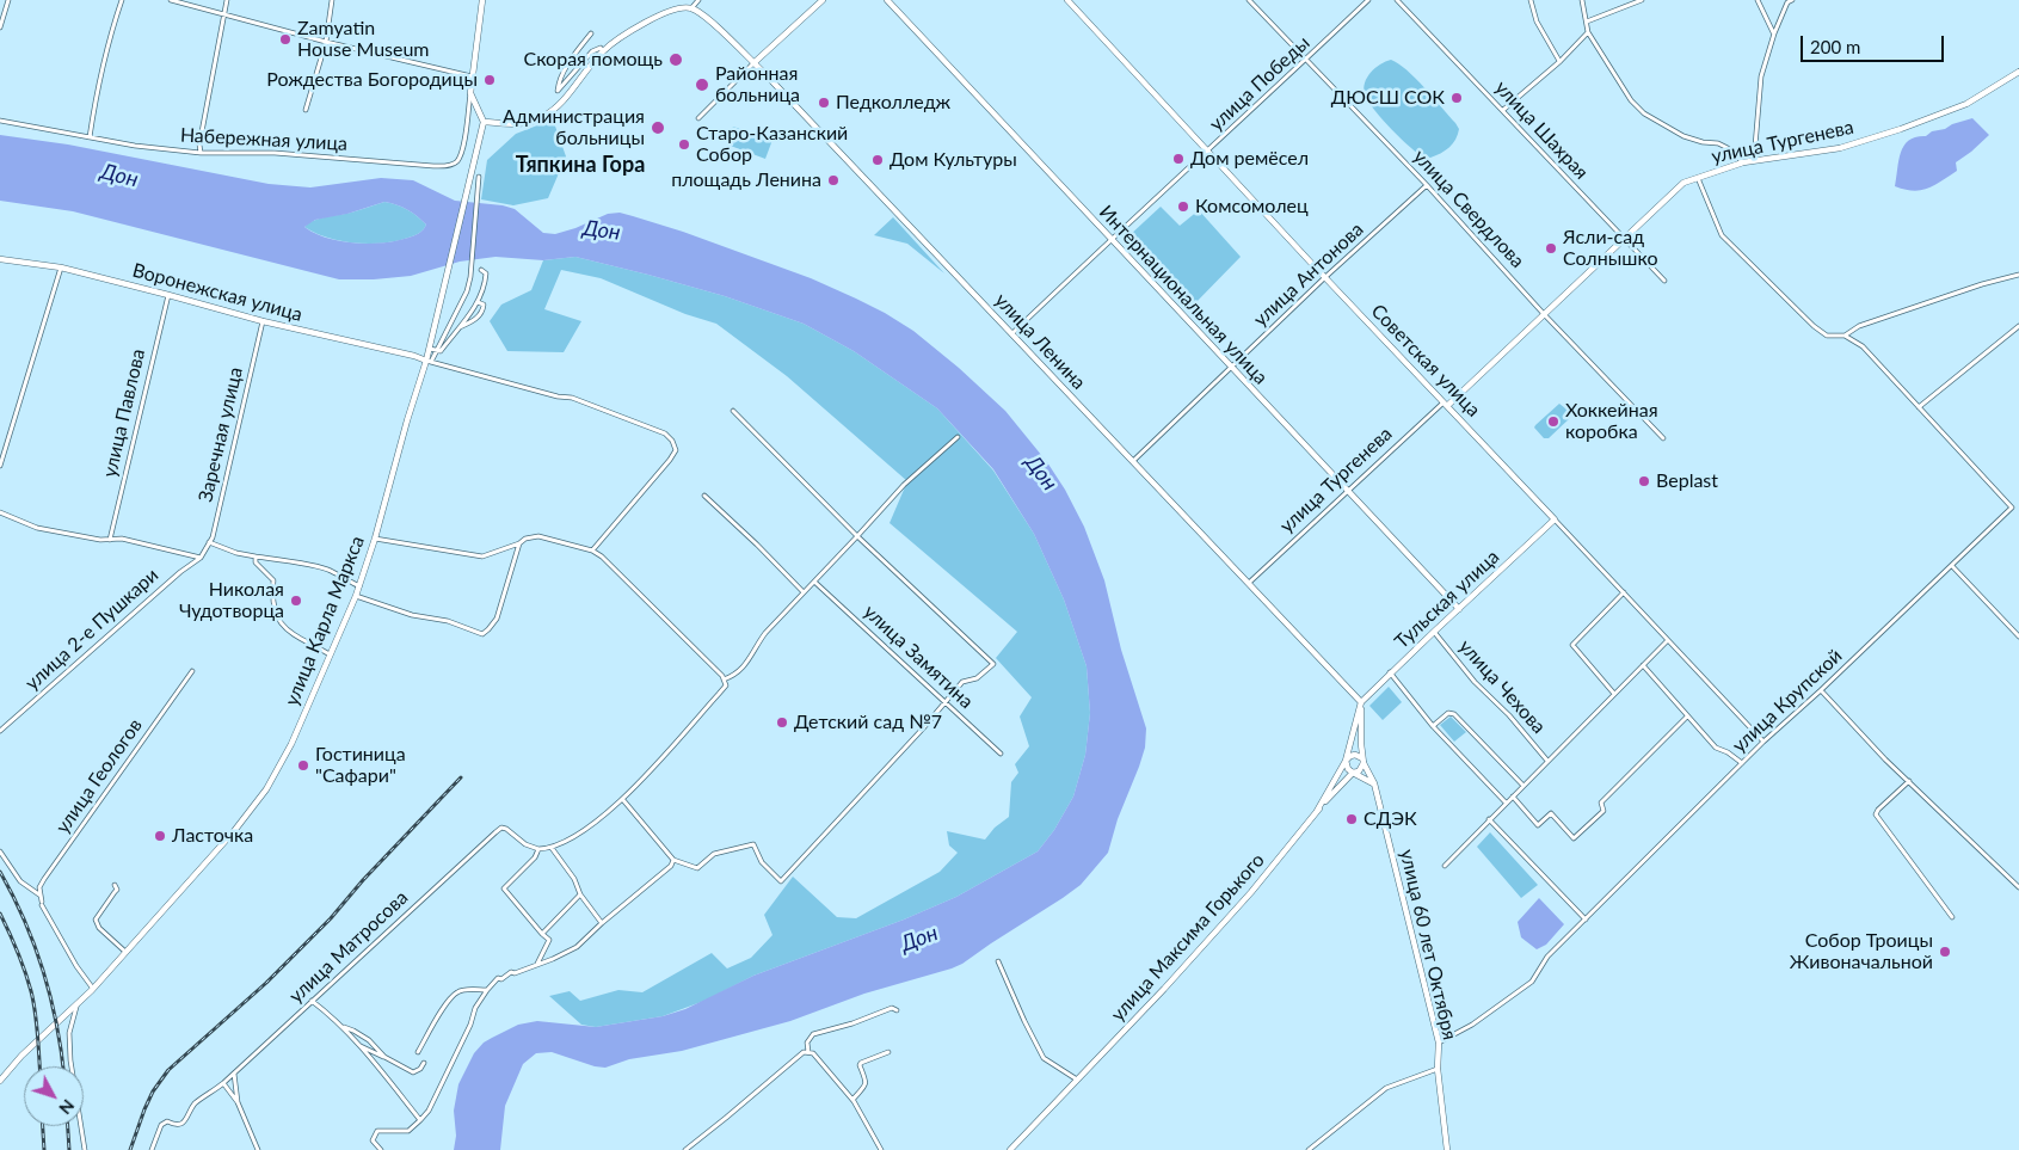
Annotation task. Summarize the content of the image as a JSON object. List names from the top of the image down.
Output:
{
  "streets": {
    "main road": [
      "улица Тургенева",
      "Воронежская улица",
      "Интернациональная улица",
      "улица Ленина",
      "Советская улица",
      "Тульская улица",
      "улица Карла Маркса",
      "улица Максима Горького",
      "улица 60 лет Октября"
    ],
    "street": [
      "улица Победы",
      "улица Шахрая",
      "Набережная улица",
      "улица Свердлова",
      "улица Антонова",
      "улица Павлова",
      "Заречная улица",
      "улица 2-е Пушкари",
      "улица Замятина",
      "улица Чехова",
      "улица Крупской",
      "улица Геологов",
      "улица Матросова"
    ]
  },
  "crossings": [
    ["улица Победы", "улица Свердлова"],
    ["улица Победы", "Интернациональная улица"],
    ["улица Победы", "улица Ленина"],
    ["улица Победы", "Советская улица"],
    ["улица Шахрая", "улица Тургенева"],
    ["улица Тургенева", "улица Свердлова"],
    ["улица Тургенева", "Интернациональная улица"],
    ["улица Тургенева", "улица Ленина"],
    ["улица Тургенева", "Советская улица"],
    ["улица Свердлова", "улица Антонова"],
    ["улица Антонова", "Интернациональная улица"],
    ["улица Антонова", "улица Ленина"],
    ["улица Антонова", "Советская улица"],
    ["Воронежская улица", "улица Павлова"],
    ["Воронежская улица", "Заречная улица"],
    ["Воронежская улица", "улица Карла Маркса"],
    ["Интернациональная улица", "Тульская улица"],
    ["улица Ленина", "Тульская улица"],
    ["Советская улица", "Тульская улица"],
    ["Советская улица", "улица Чехова"],
    ["Советская улица", "улица Крупской"],
    ["Заречная улица", "улица 2-е Пушкари"],
    ["Тульская улица", "улица Чехова"],
    ["Тульская улица", "улица Максима Горького"],
    ["Тульская улица", "улица 60 лет Октября"],
    ["улица Крупской", "улица 60 лет Октября"],
    ["улица Максима Горького", "улица 60 лет Октября"]
  ],
  "districts": ["Тяпкина Гора"],
  "water": ["Дон"],
  "places": [
    "Zamyatin House Museum",
    "Скорая помощь",
    "Рождества Богородицы",
    "Районная больница",
    "ДЮСШ СОК",
    "Педколледж",
    "Администрация больницы",
    "Старо-Казанский Собор",
    "Дом ремёсел",
    "Дом Культуры",
    "площадь Ленина",
    "Комсомолец",
    "Ясли-сад Солнышко",
    "Хоккейная коробка",
    "Beplast",
    "Николая Чудотворца",
    "Детский сад №7",
    "Гостиница \"Сафари\"",
    "СДЭК",
    "Ласточка",
    "Собор Троицы Живоначальной"
  ],
  "scale_bar": "200 m",
  "north": "bottom right"
}
